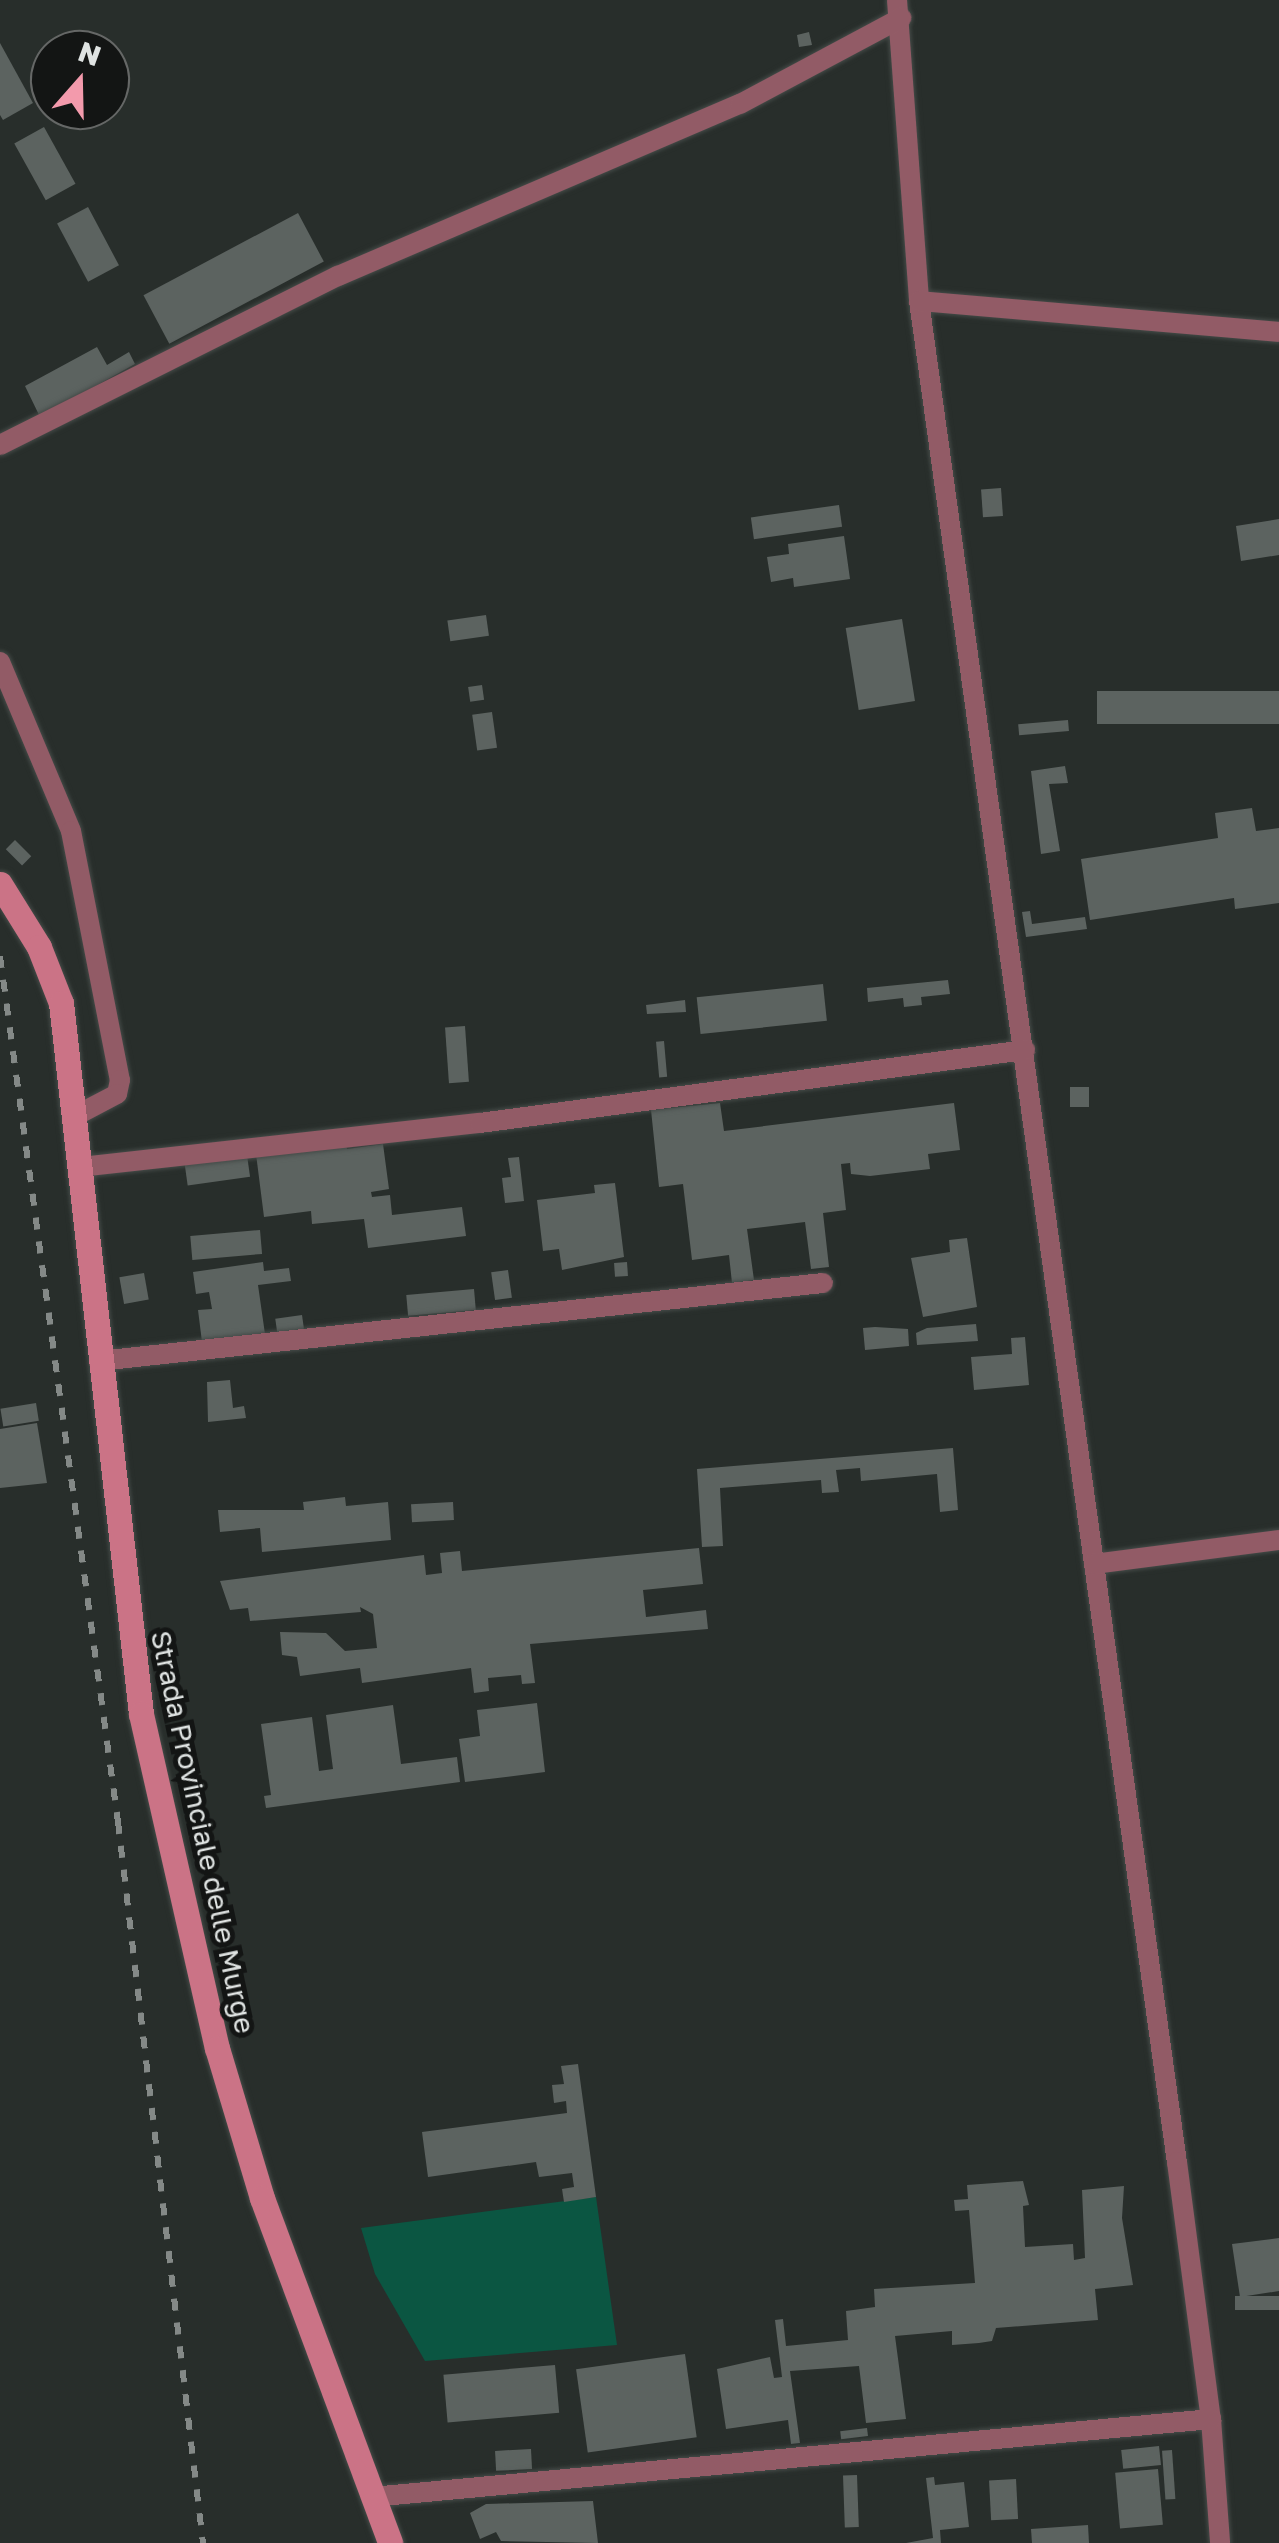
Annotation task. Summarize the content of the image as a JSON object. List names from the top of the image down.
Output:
{
  "streets": {
    "main road": ["Strada Provinciale delle Murge"]
  },
  "north": "top"
}
